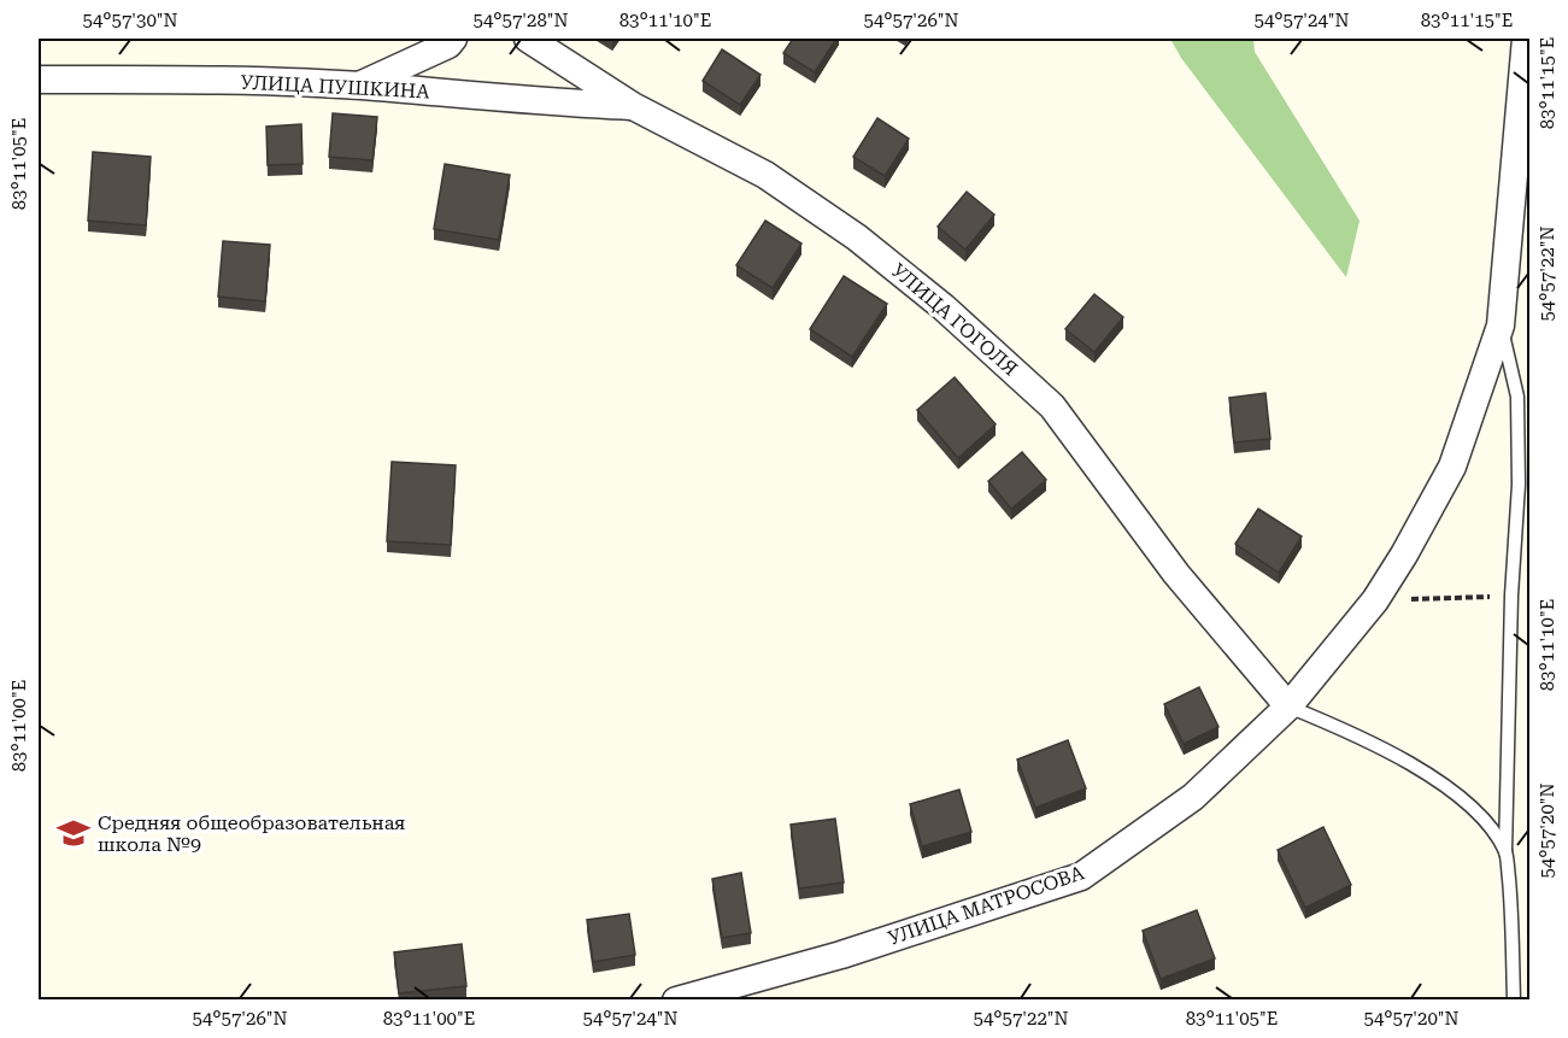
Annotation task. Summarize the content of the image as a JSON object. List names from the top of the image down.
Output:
{
  "streets": {
    "street": ["УЛИЦА ПУШКИНА", "УЛИЦА ГОГОЛЯ", "УЛИЦА МАТРОСОВА"]
  },
  "crossings": [
    ["УЛИЦА ПУШКИНА", "УЛИЦА ГОГОЛЯ"],
    ["УЛИЦА ГОГОЛЯ", "УЛИЦА МАТРОСОВА"]
  ],
  "places": {
    "school or university": ["Средняя общеобразовательная школа №9"]
  },
  "coordinates": [
    "54°57'30\"N",
    "54°57'28\"N",
    "83°11'10\"E",
    "54°57'26\"N",
    "54°57'24\"N",
    "83°11'15\"E",
    "83°11'05\"E",
    "54°57'22\"N",
    "83°11'00\"E",
    "54°57'20\"N"
  ]
}
